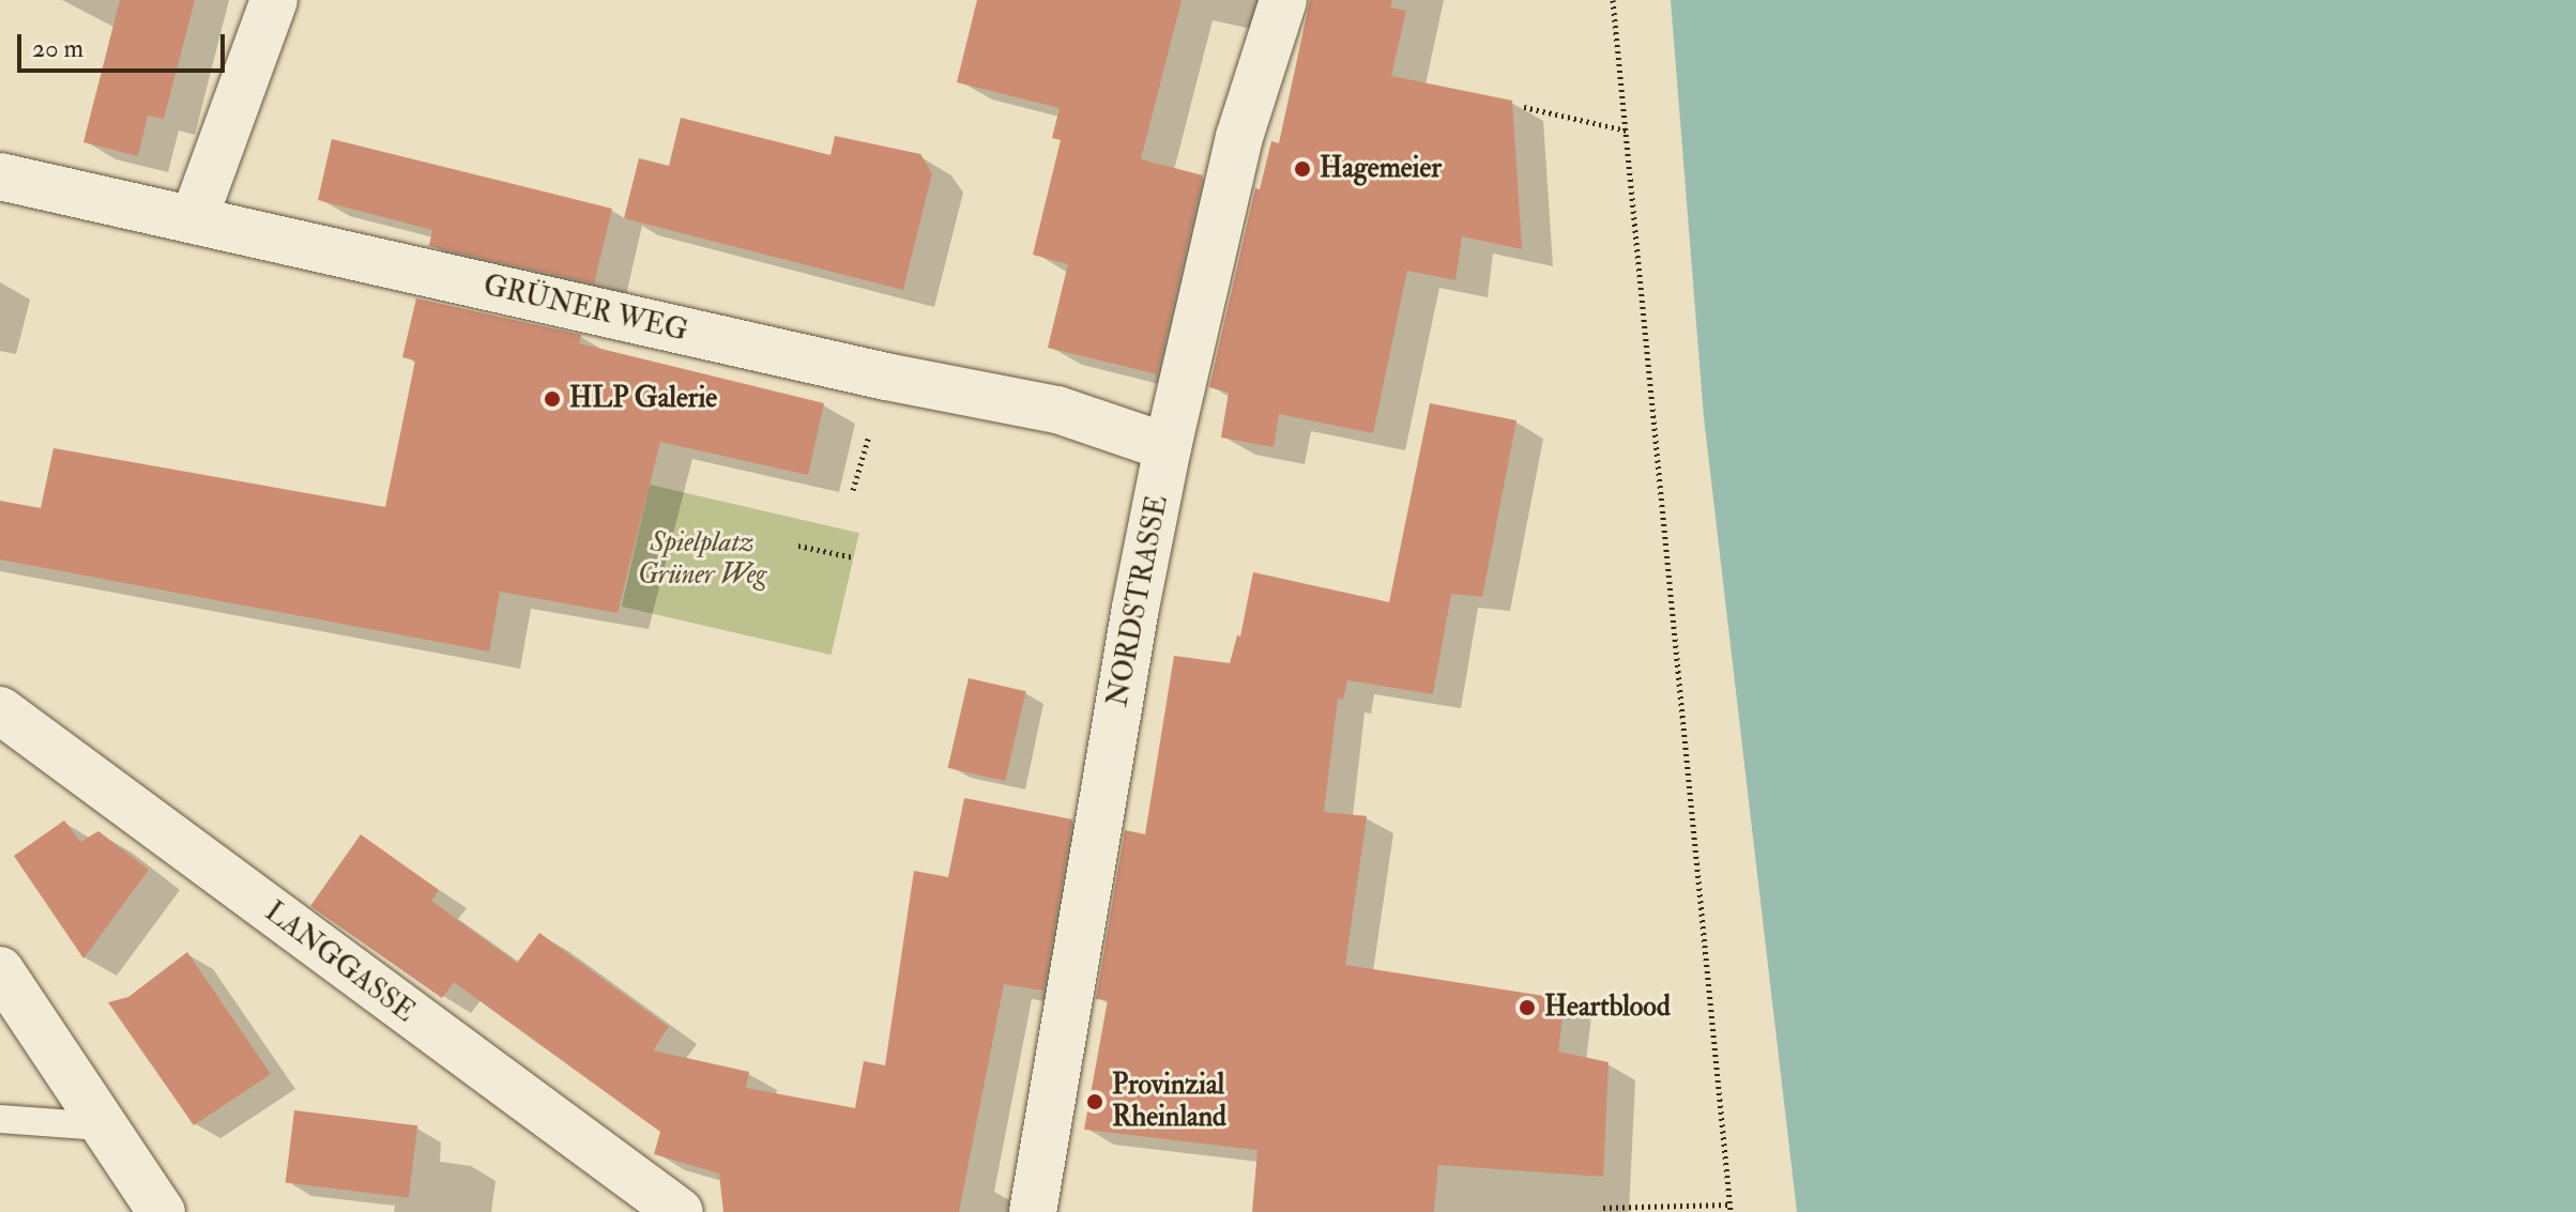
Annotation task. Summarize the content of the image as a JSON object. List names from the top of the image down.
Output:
{
  "streets": {
    "street": ["GRÜNER WEG", "NORDSTRASSE", "LANGGASSE"]
  },
  "crossings": [
    ["GRÜNER WEG", "NORDSTRASSE"]
  ],
  "parks": ["Spielplatz Grüner Weg"],
  "places": [
    "Hagemeier",
    "HLP Galerie",
    "Heartblood",
    "Provinzial Rheinland"
  ],
  "scale_bar": "20 m"
}
